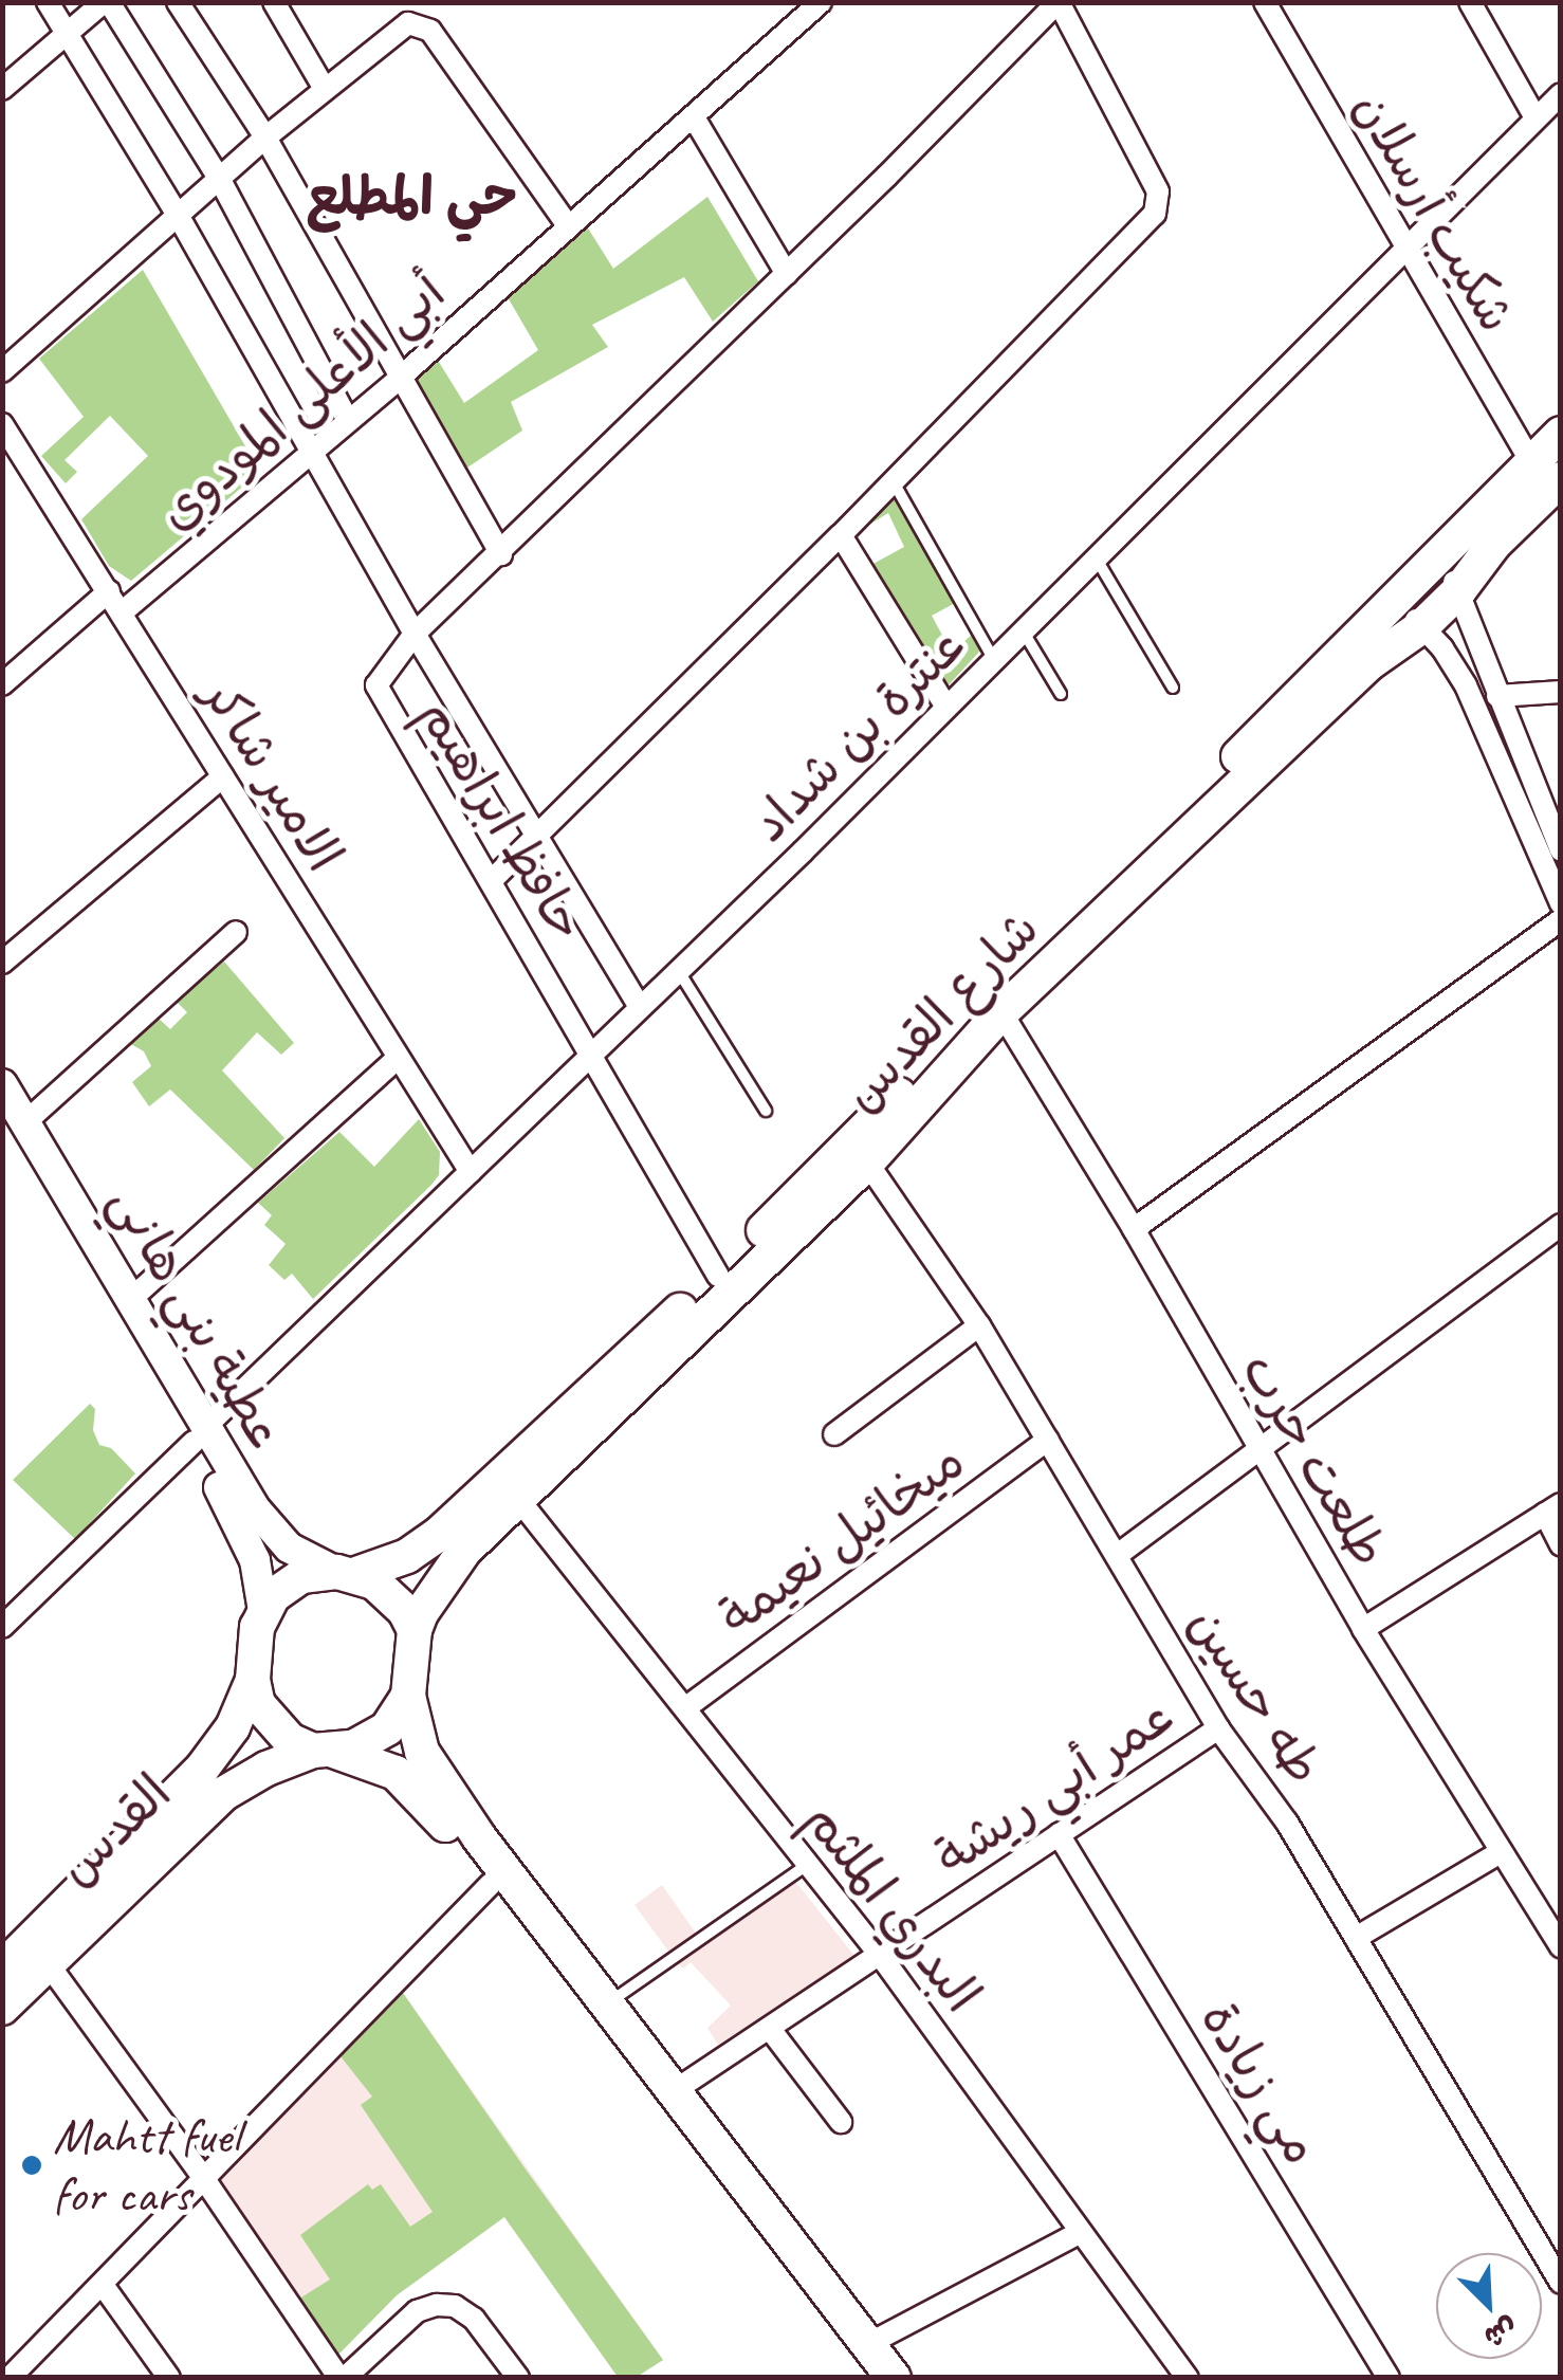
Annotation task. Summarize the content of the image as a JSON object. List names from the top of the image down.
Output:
{
  "streets": {
    "main road": ["شارع القدس", "عطية بني هاني", "القدس"],
    "street": [
      "شكيب أرسلان",
      "أبي الأعلى المودوي",
      "عنترة بن شداد",
      "الامير شاكر",
      "حافظ ابراهيم",
      "طلعت حرب",
      "ميخائيل نعيمة",
      "طه حسين",
      "عمر أبي ريشة",
      "البدري الملثم",
      "مي زيادة"
    ]
  },
  "crossings": [
    ["شكيب أرسلان", "عنترة بن شداد"],
    ["شكيب أرسلان", "شارع القدس"],
    ["أبي الأعلى المودوي", "الامير شاكر"],
    ["عنترة بن شداد", "الامير شاكر"],
    ["عنترة بن شداد", "حافظ ابراهيم"],
    ["عنترة بن شداد", "عطية بني هاني"],
    ["شارع القدس", "عطية بني هاني"],
    ["شارع القدس", "طلعت حرب"],
    ["شارع القدس", "طه حسين"],
    ["شارع القدس", "القدس"],
    ["شارع القدس", "البدري الملثم"],
    ["عطية بني هاني", "القدس"],
    ["ميخائيل نعيمة", "طه حسين"],
    ["ميخائيل نعيمة", "البدري الملثم"],
    ["طه حسين", "عمر أبي ريشة"],
    ["عمر أبي ريشة", "البدري الملثم"],
    ["عمر أبي ريشة", "مي زيادة"]
  ],
  "districts": ["حي المطلع"],
  "places": ["Mahtt fuel for cars"],
  "north": "bottom right"
}
